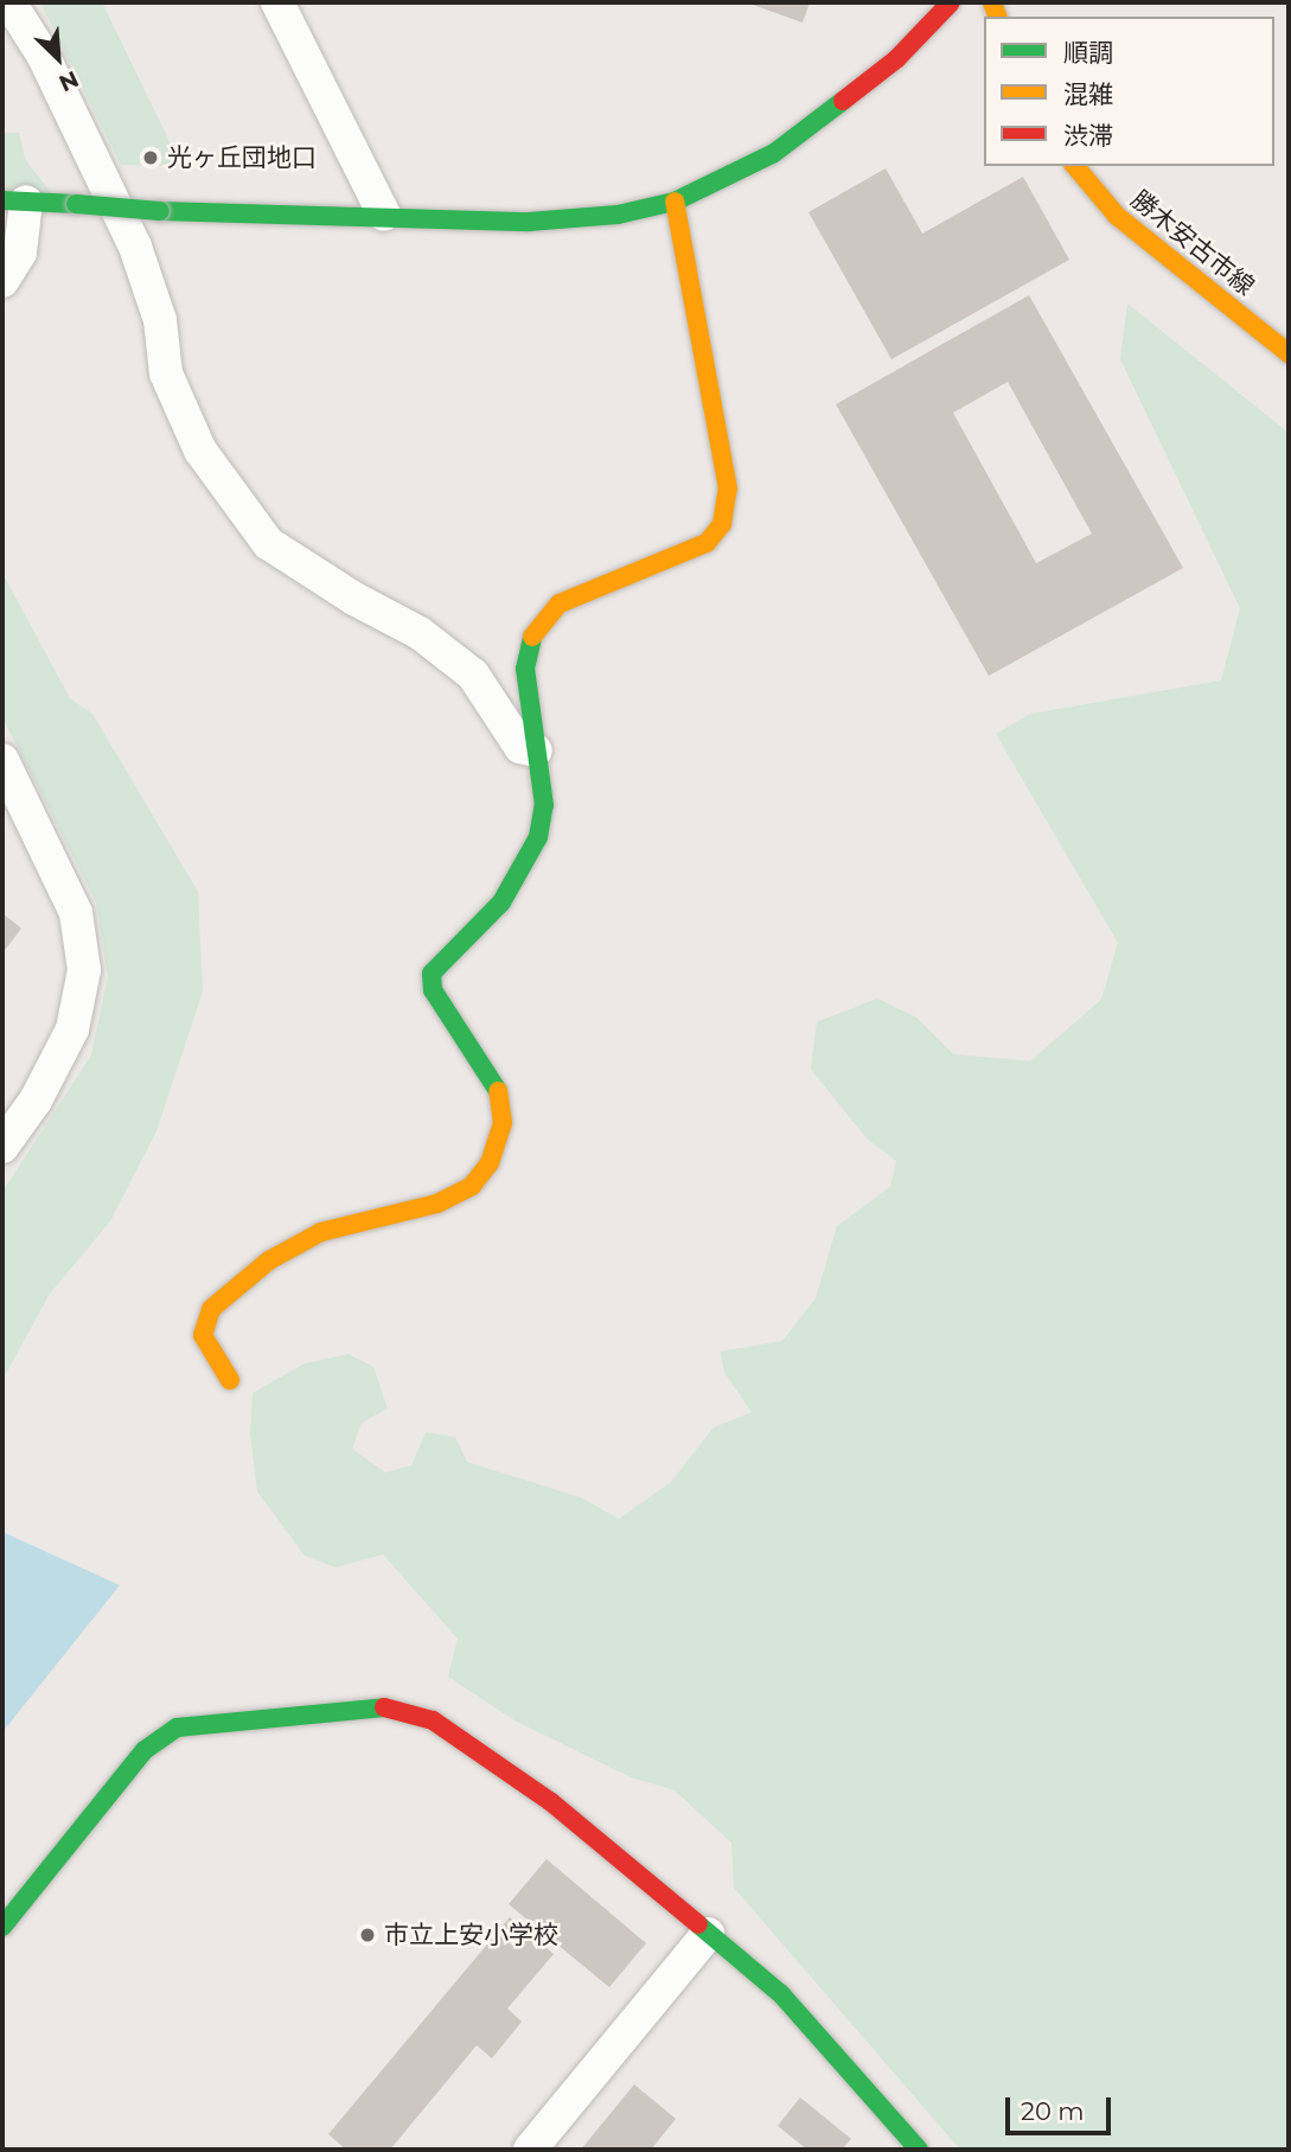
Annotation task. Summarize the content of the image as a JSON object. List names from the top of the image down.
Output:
{
  "streets": {
    "street": ["勝木安古市線"]
  },
  "places": ["光ヶ丘団地口", "市立上安小学校"],
  "legend": ["順調", "混雑", "渋滞"],
  "scale_bar": "20 m",
  "north": "bottom right"
}
